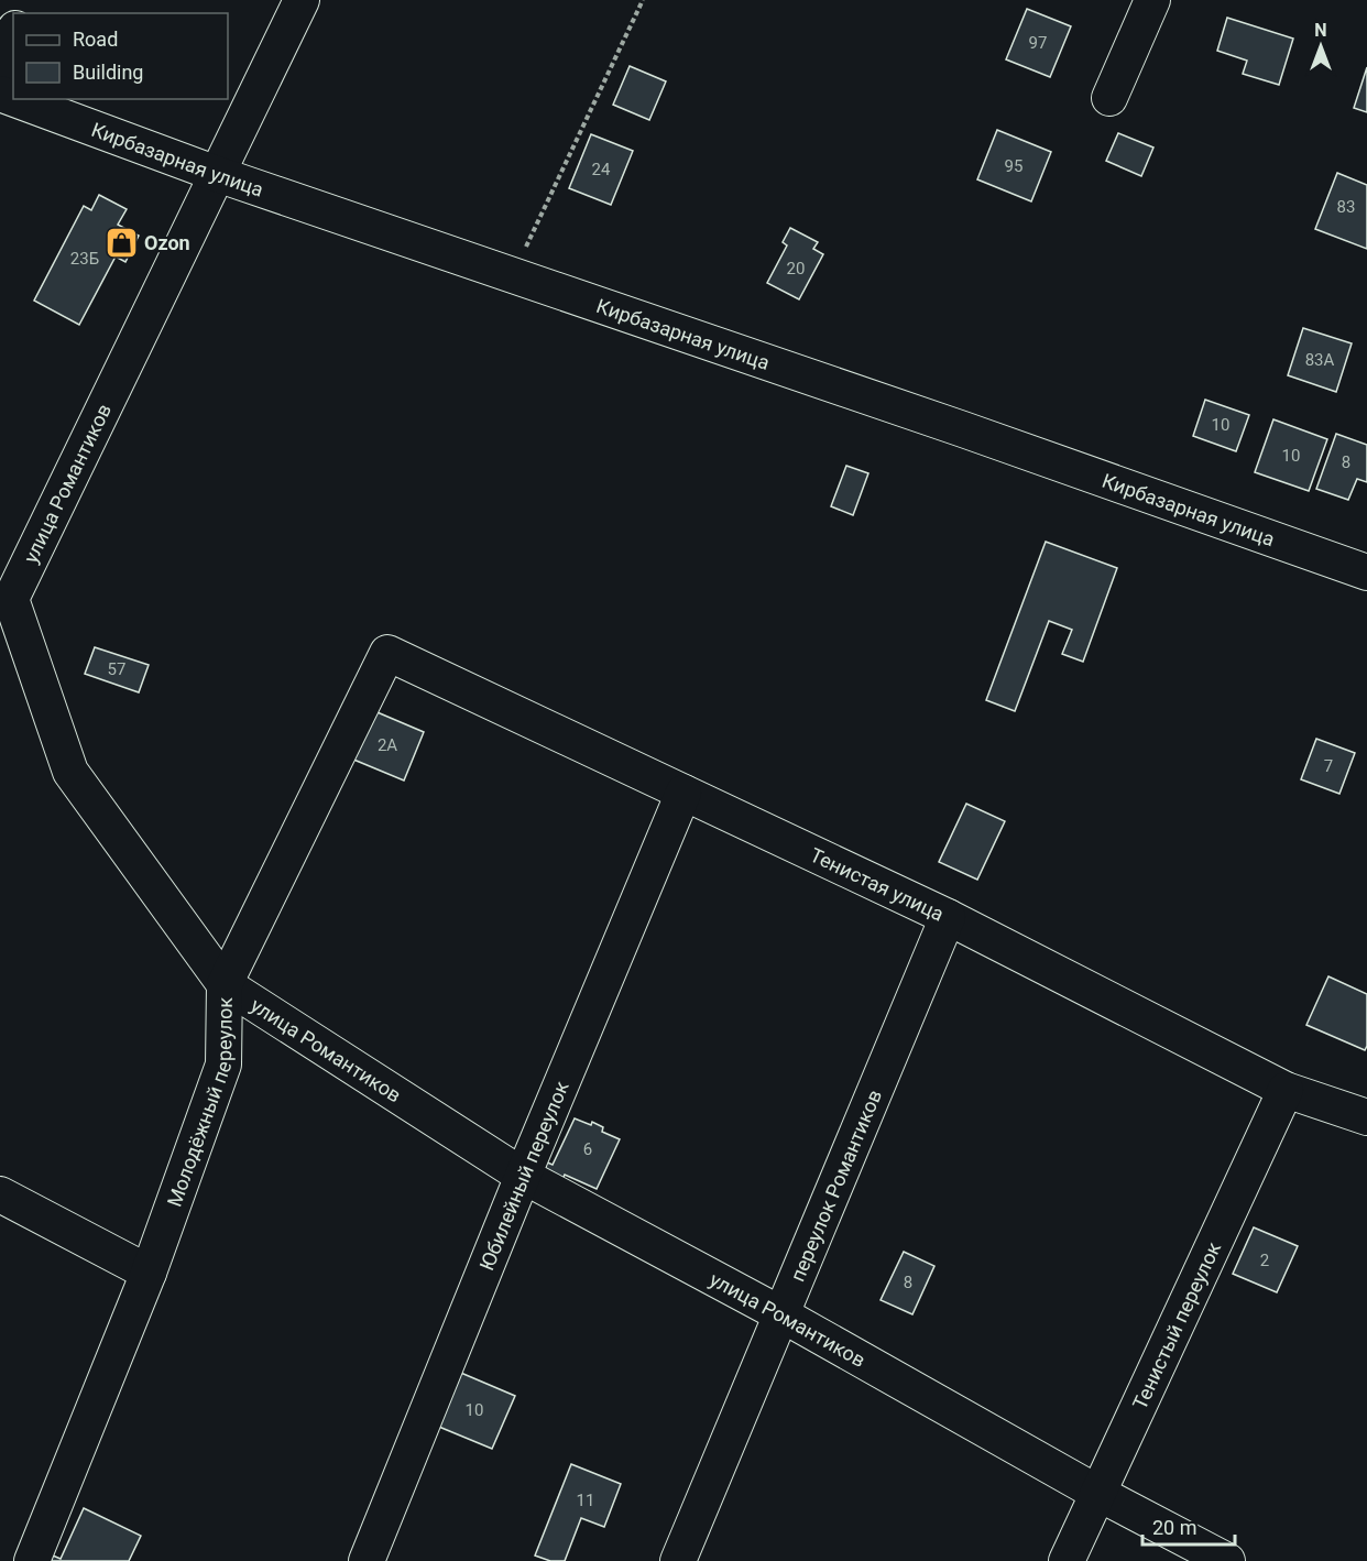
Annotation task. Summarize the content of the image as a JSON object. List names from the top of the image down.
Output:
{
  "streets": {
    "street": [
      "Кирбазарная улица",
      "улица Романтиков",
      "Тенистая улица",
      "Молодёжный переулок",
      "Юбилейный переулок",
      "переулок Романтиков",
      "Тенистый переулок"
    ]
  },
  "crossings": [
    ["Кирбазарная улица", "улица Романтиков"],
    ["улица Романтиков", "Молодёжный переулок"],
    ["улица Романтиков", "Юбилейный переулок"],
    ["улица Романтиков", "переулок Романтиков"],
    ["улица Романтиков", "Тенистый переулок"],
    ["Тенистая улица", "Молодёжный переулок"],
    ["Тенистая улица", "Юбилейный переулок"],
    ["Тенистая улица", "переулок Романтиков"],
    ["Тенистая улица", "Тенистый переулок"]
  ],
  "places": {
    "shop": ["Ozon"]
  },
  "house_numbers": [
    "97",
    "95",
    "24",
    "83",
    "23Б",
    "20",
    "83А",
    "10",
    "10",
    "8",
    "57",
    "2А",
    "7",
    "6",
    "2",
    "8",
    "10",
    "11"
  ],
  "legend": ["Road", "Building"],
  "scale_bar": "20 m",
  "north": "top"
}
